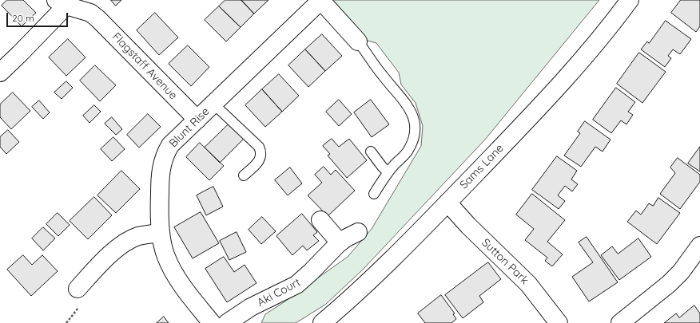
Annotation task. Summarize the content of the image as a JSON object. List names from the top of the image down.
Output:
{
  "streets": {
    "street": [
      "Flagstaff Avenue",
      "Blunt Rise",
      "Sams Lane",
      "Sutton Park",
      "Aki Court"
    ]
  },
  "crossings": [
    ["Flagstaff Avenue", "Blunt Rise"],
    ["Sams Lane", "Sutton Park"]
  ],
  "scale_bar": "20 m"
}
